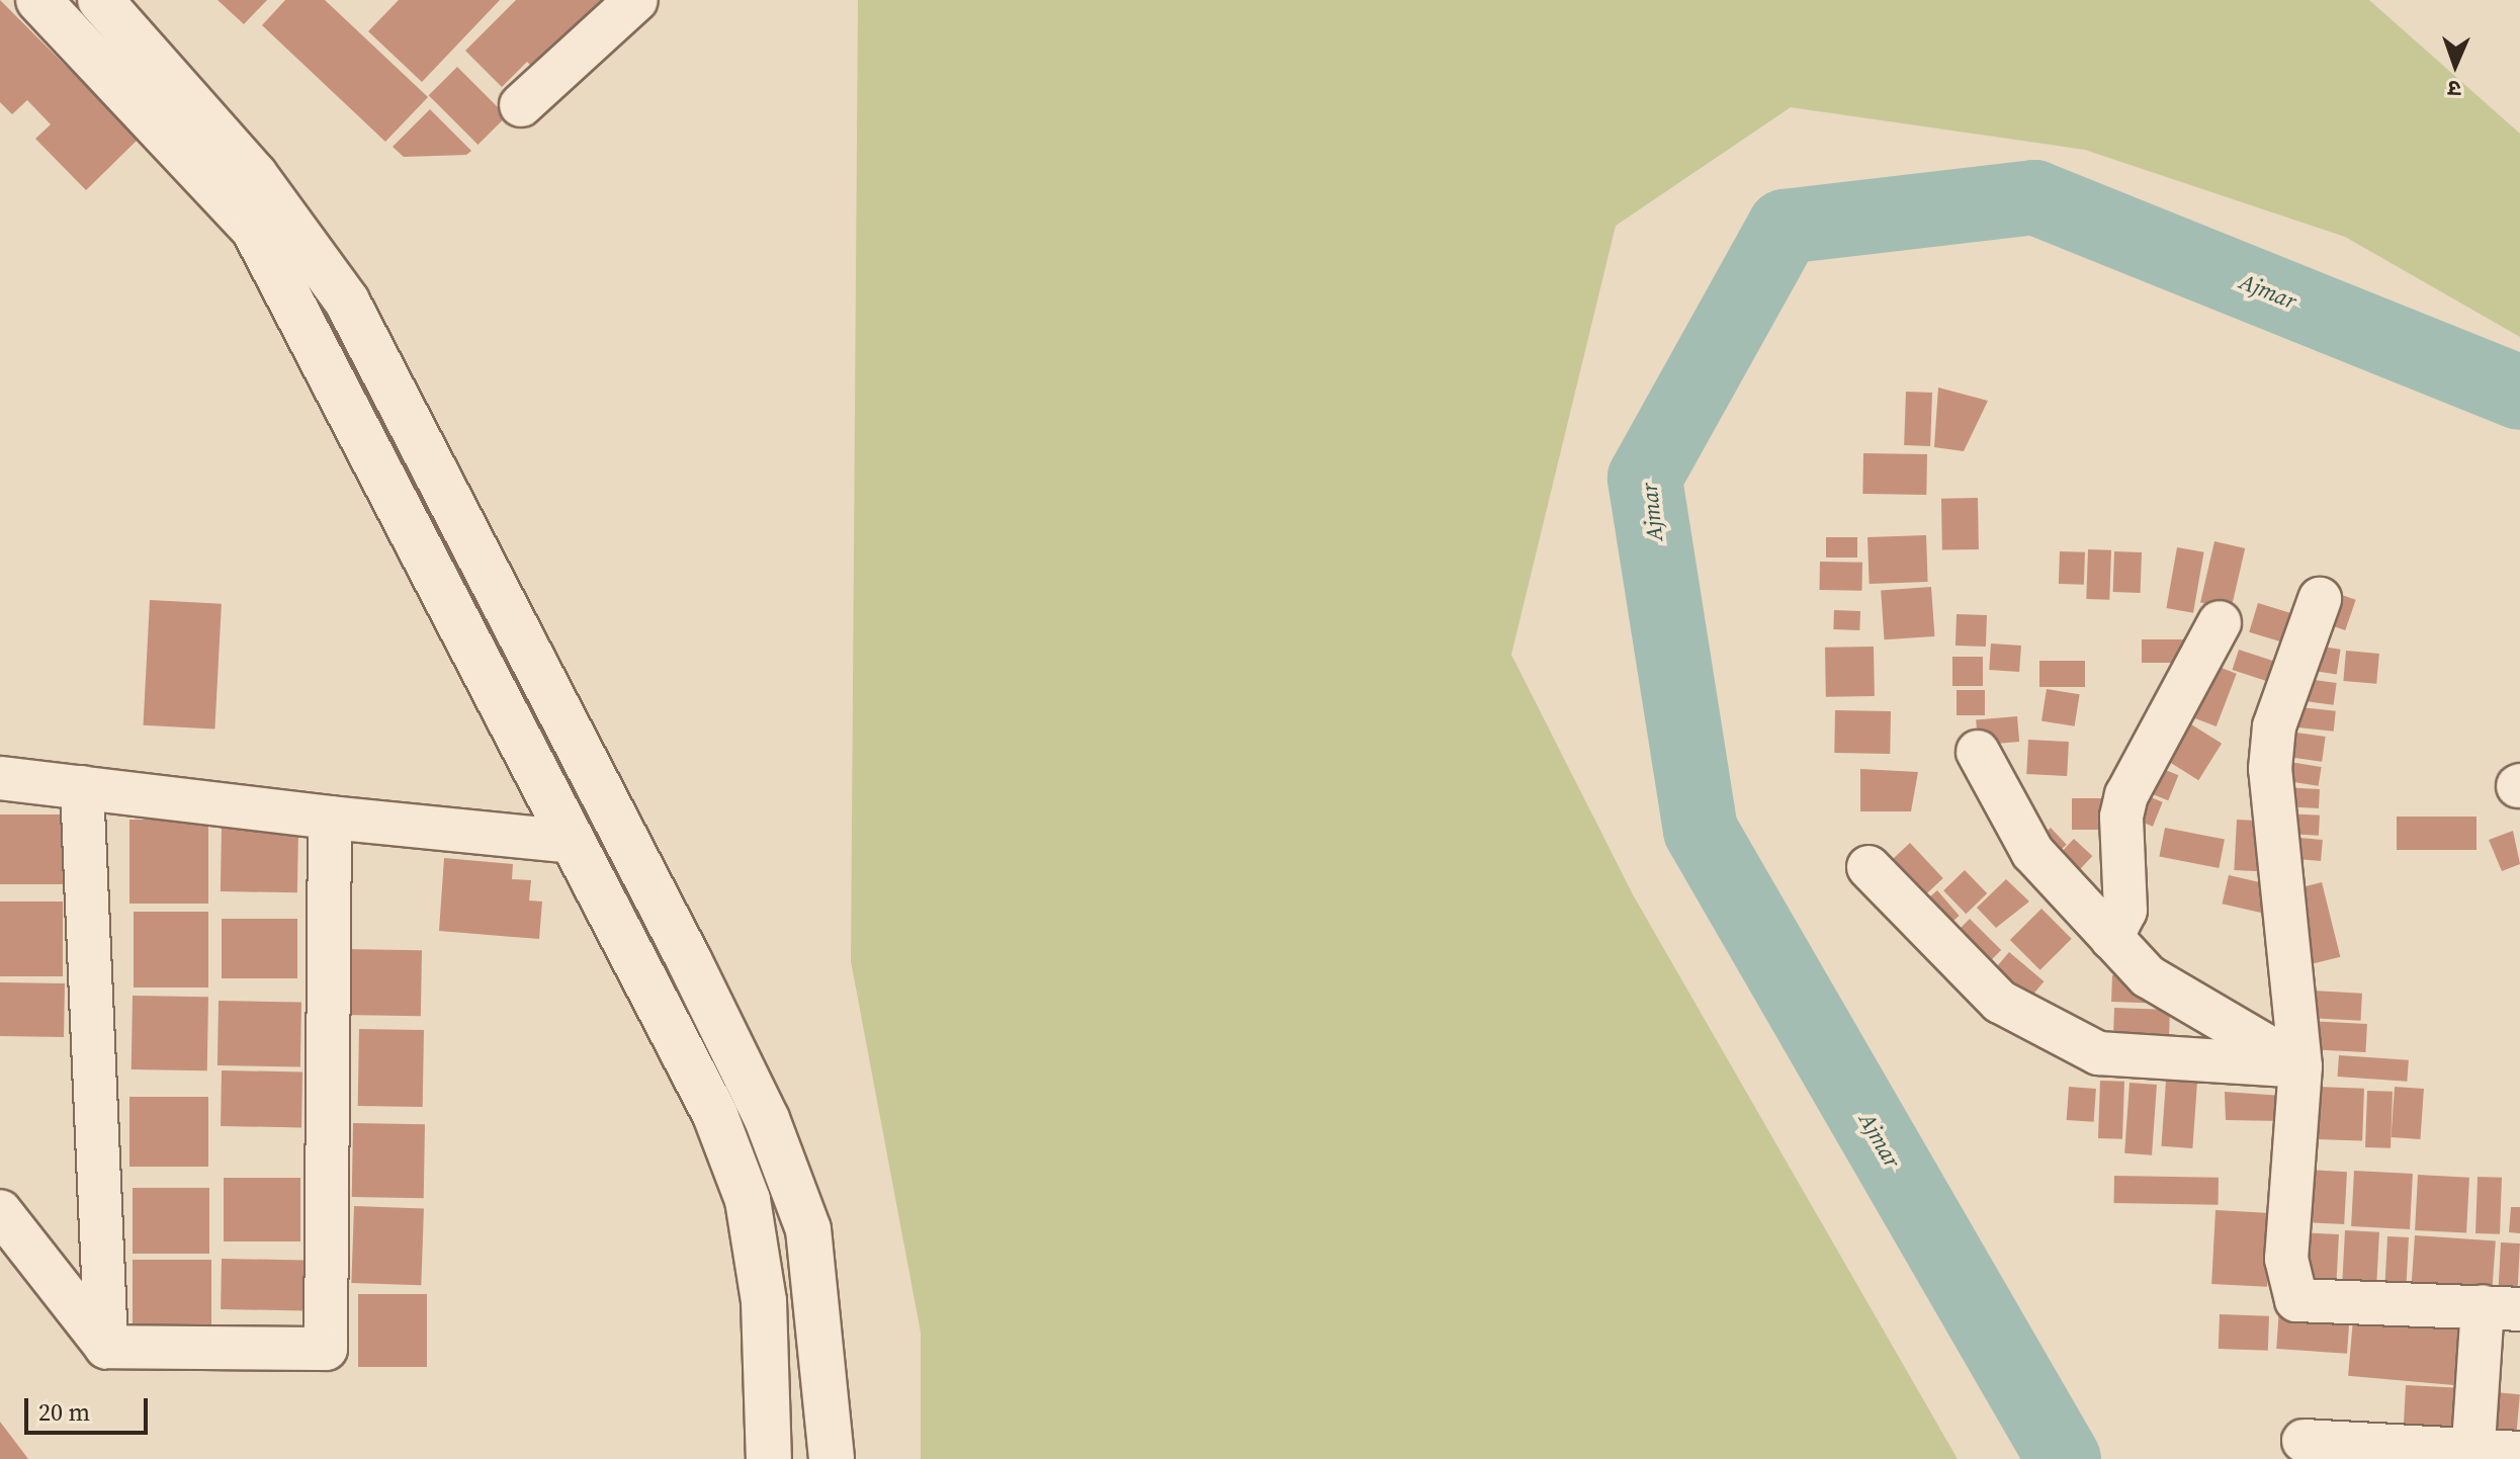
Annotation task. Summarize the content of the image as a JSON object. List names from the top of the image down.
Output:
{
  "water": ["Ajmar"],
  "scale_bar": "20 m",
  "north": "bottom"
}
